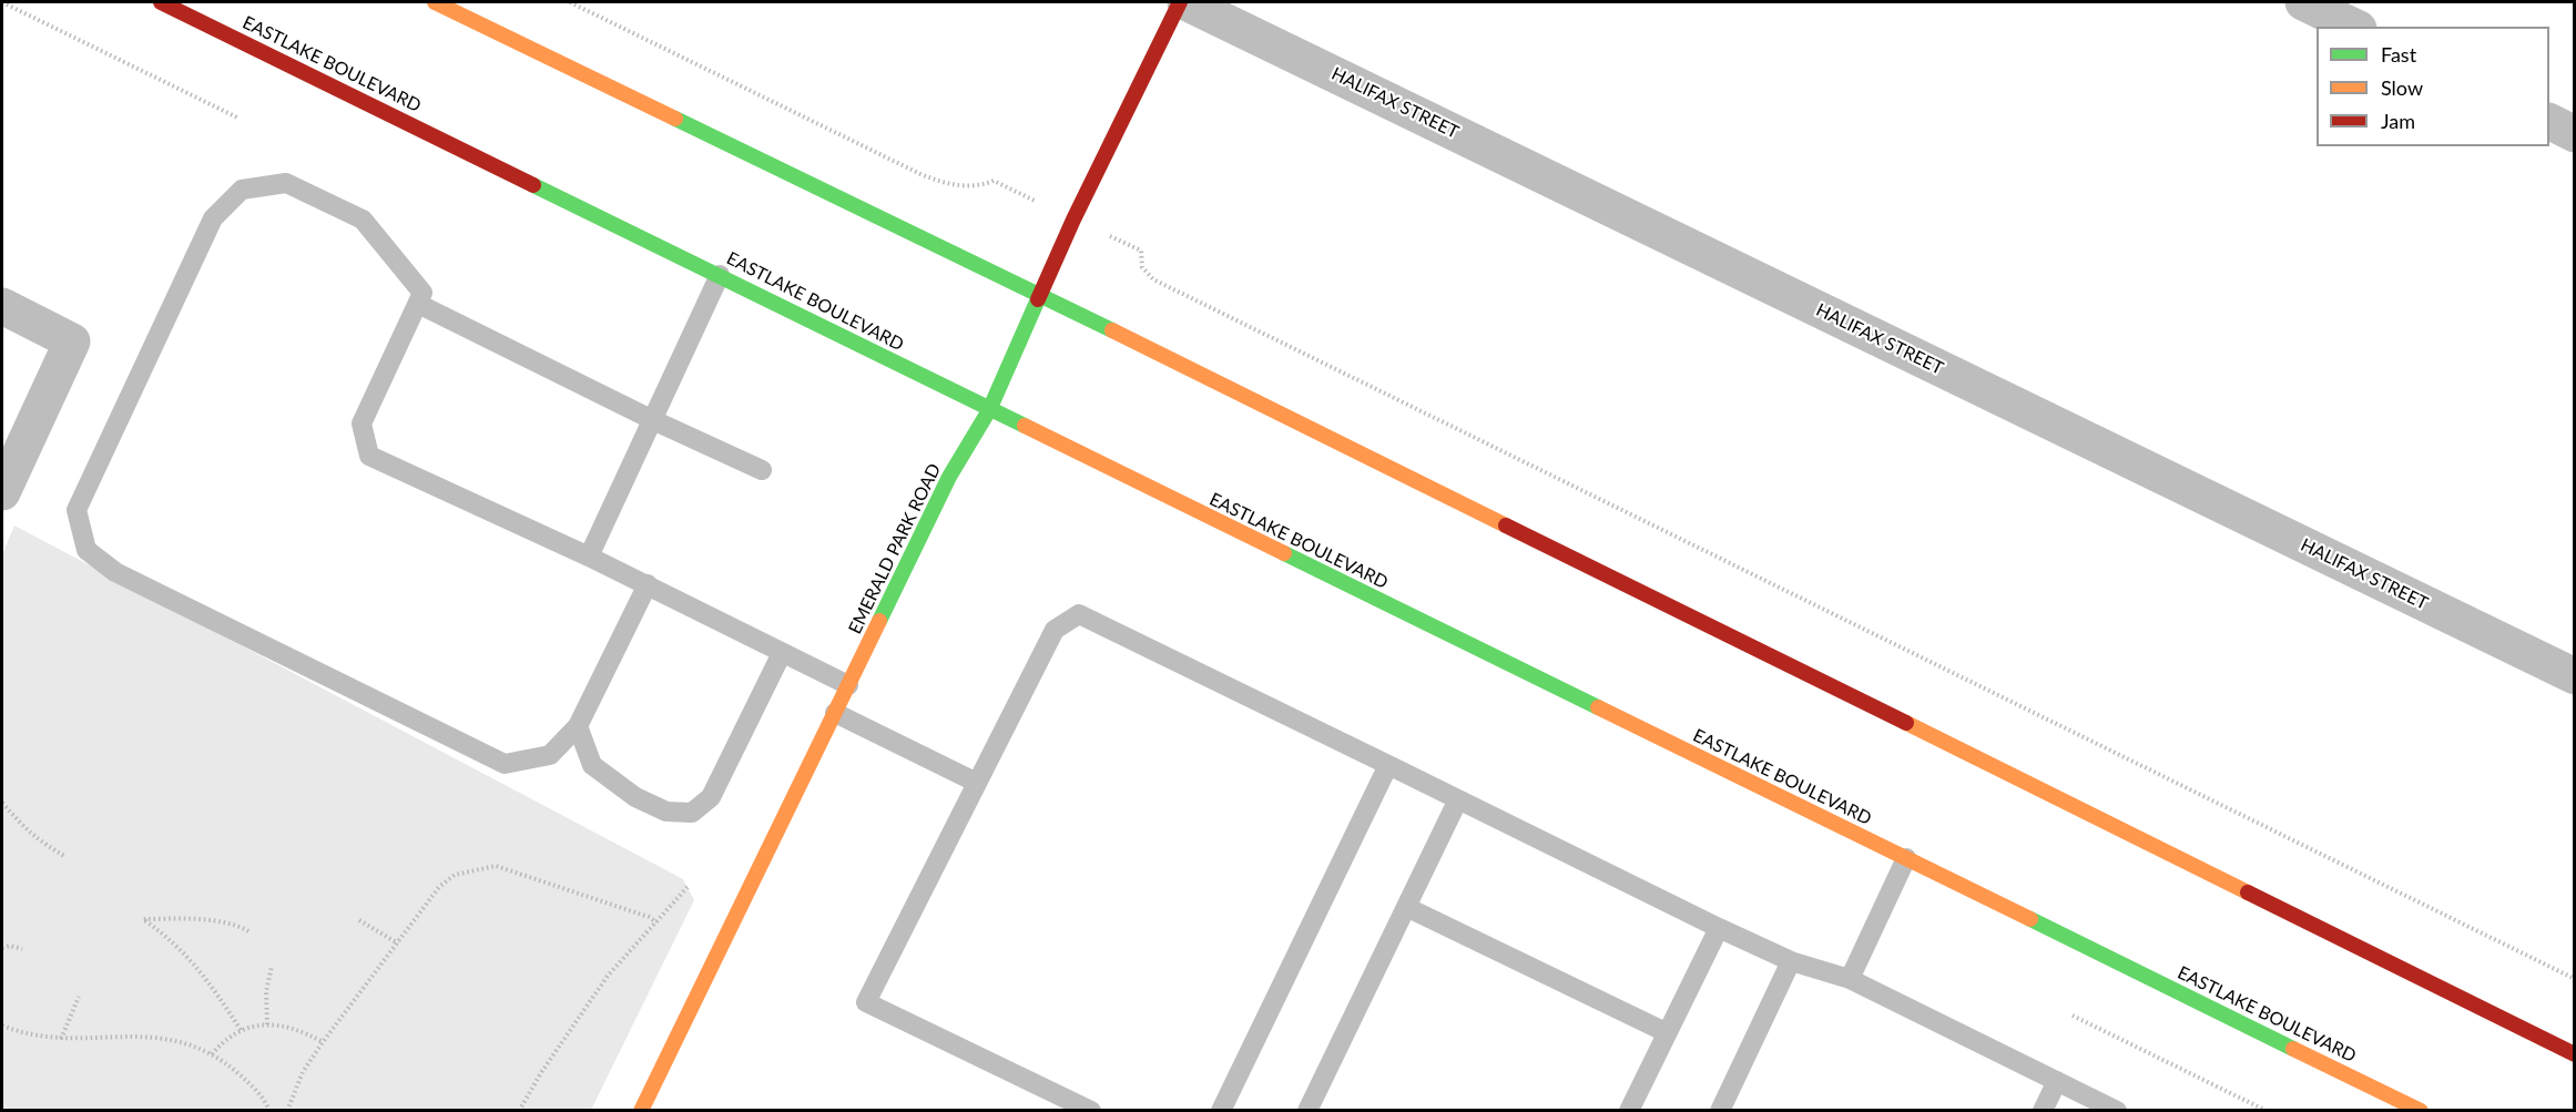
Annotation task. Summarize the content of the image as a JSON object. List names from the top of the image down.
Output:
{
  "streets": {
    "main road": ["EASTLAKE BOULEVARD", "EMERALD PARK ROAD"],
    "street": ["HALIFAX STREET"]
  },
  "crossings": [
    ["EASTLAKE BOULEVARD", "EMERALD PARK ROAD"]
  ],
  "legend": ["Fast", "Slow", "Jam"]
}
